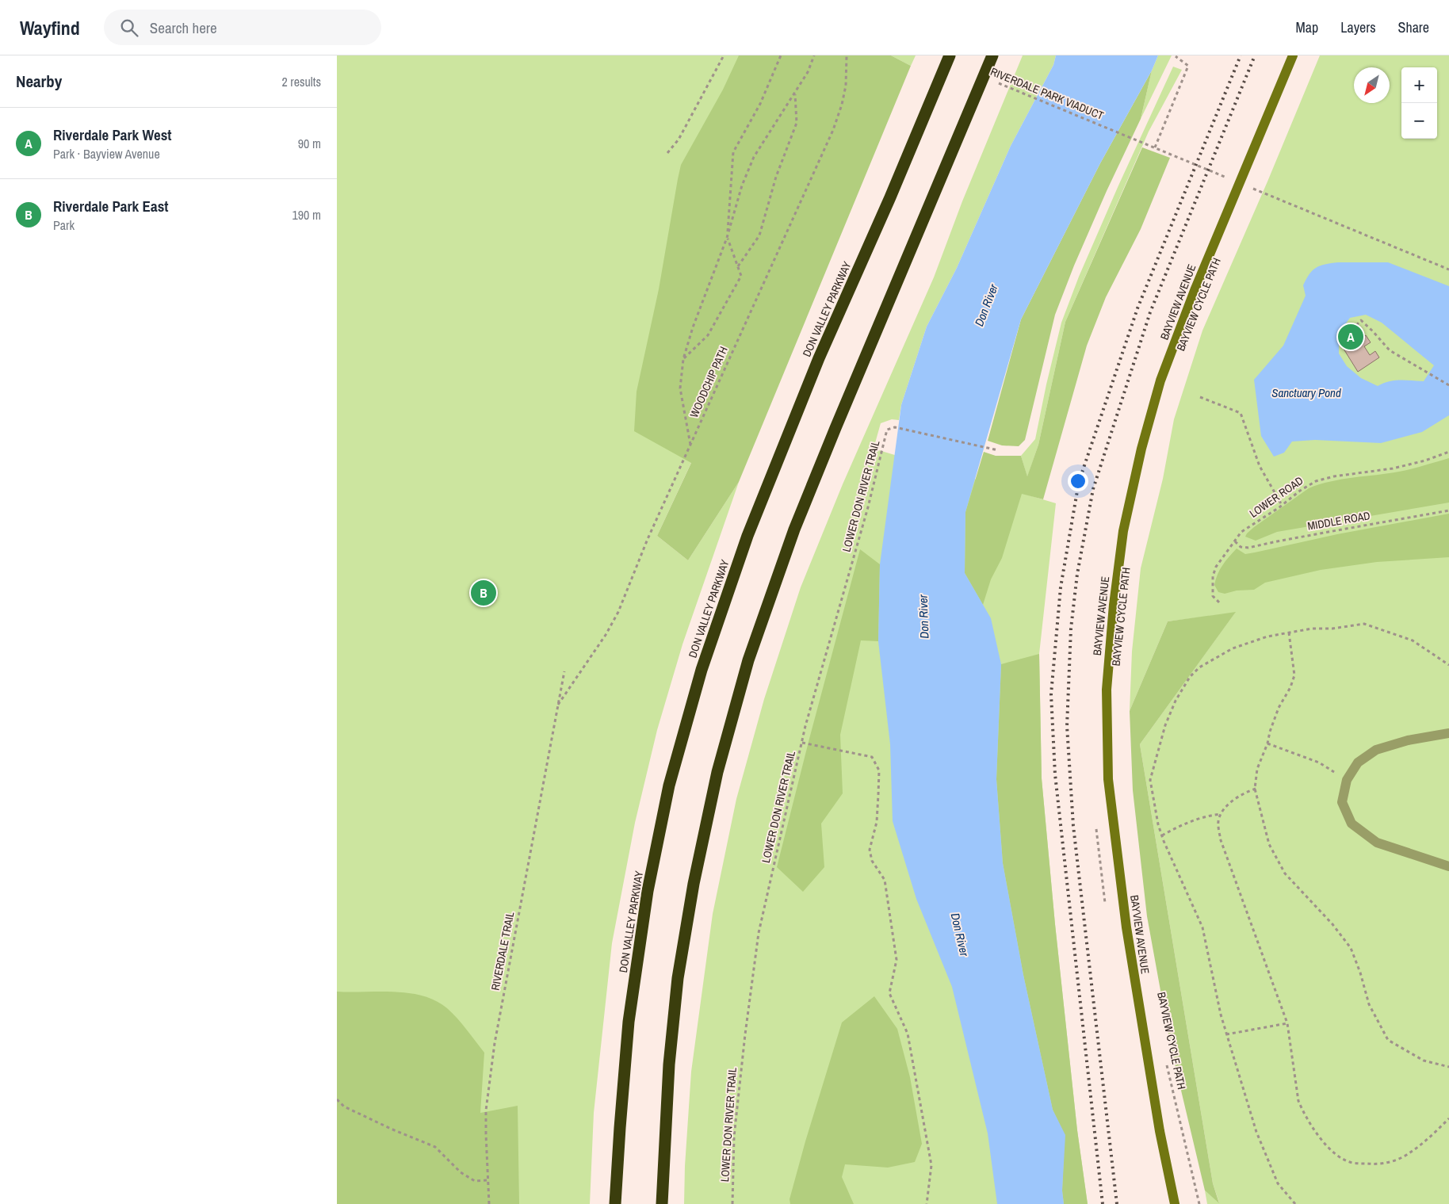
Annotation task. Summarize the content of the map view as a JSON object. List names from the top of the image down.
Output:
{
  "streets": {
    "highway": ["DON VALLEY PARKWAY"],
    "main road": ["BAYVIEW AVENUE"],
    "path": [
      "RIVERDALE PARK VIADUCT",
      "BAYVIEW CYCLE PATH",
      "WOODCHIP PATH",
      "LOWER DON RIVER TRAIL",
      "LOWER ROAD",
      "MIDDLE ROAD",
      "RIVERDALE TRAIL"
    ]
  },
  "crossings": [
    ["WOODCHIP PATH", "RIVERDALE TRAIL"],
    ["LOWER ROAD", "MIDDLE ROAD"]
  ],
  "water": ["Don River", "Sanctuary Pond"],
  "north": "bottom left",
  "page": {
    "header": "Wayfind",
    "search": "Search here",
    "nav": ["Map", "Layers", "Share"],
    "heading": ["Nearby", "2 results"],
    "map_buttons": ["+", "−"],
    "list": [
      {
        "mark": "A",
        "name": "Riverdale Park West",
        "note": "Park · Bayview Avenue",
        "value": "90 m"
      },
      {
        "mark": "B",
        "name": "Riverdale Park East",
        "note": "Park",
        "value": "190 m"
      }
    ],
    "pins": ["A", "B"]
  }
}
